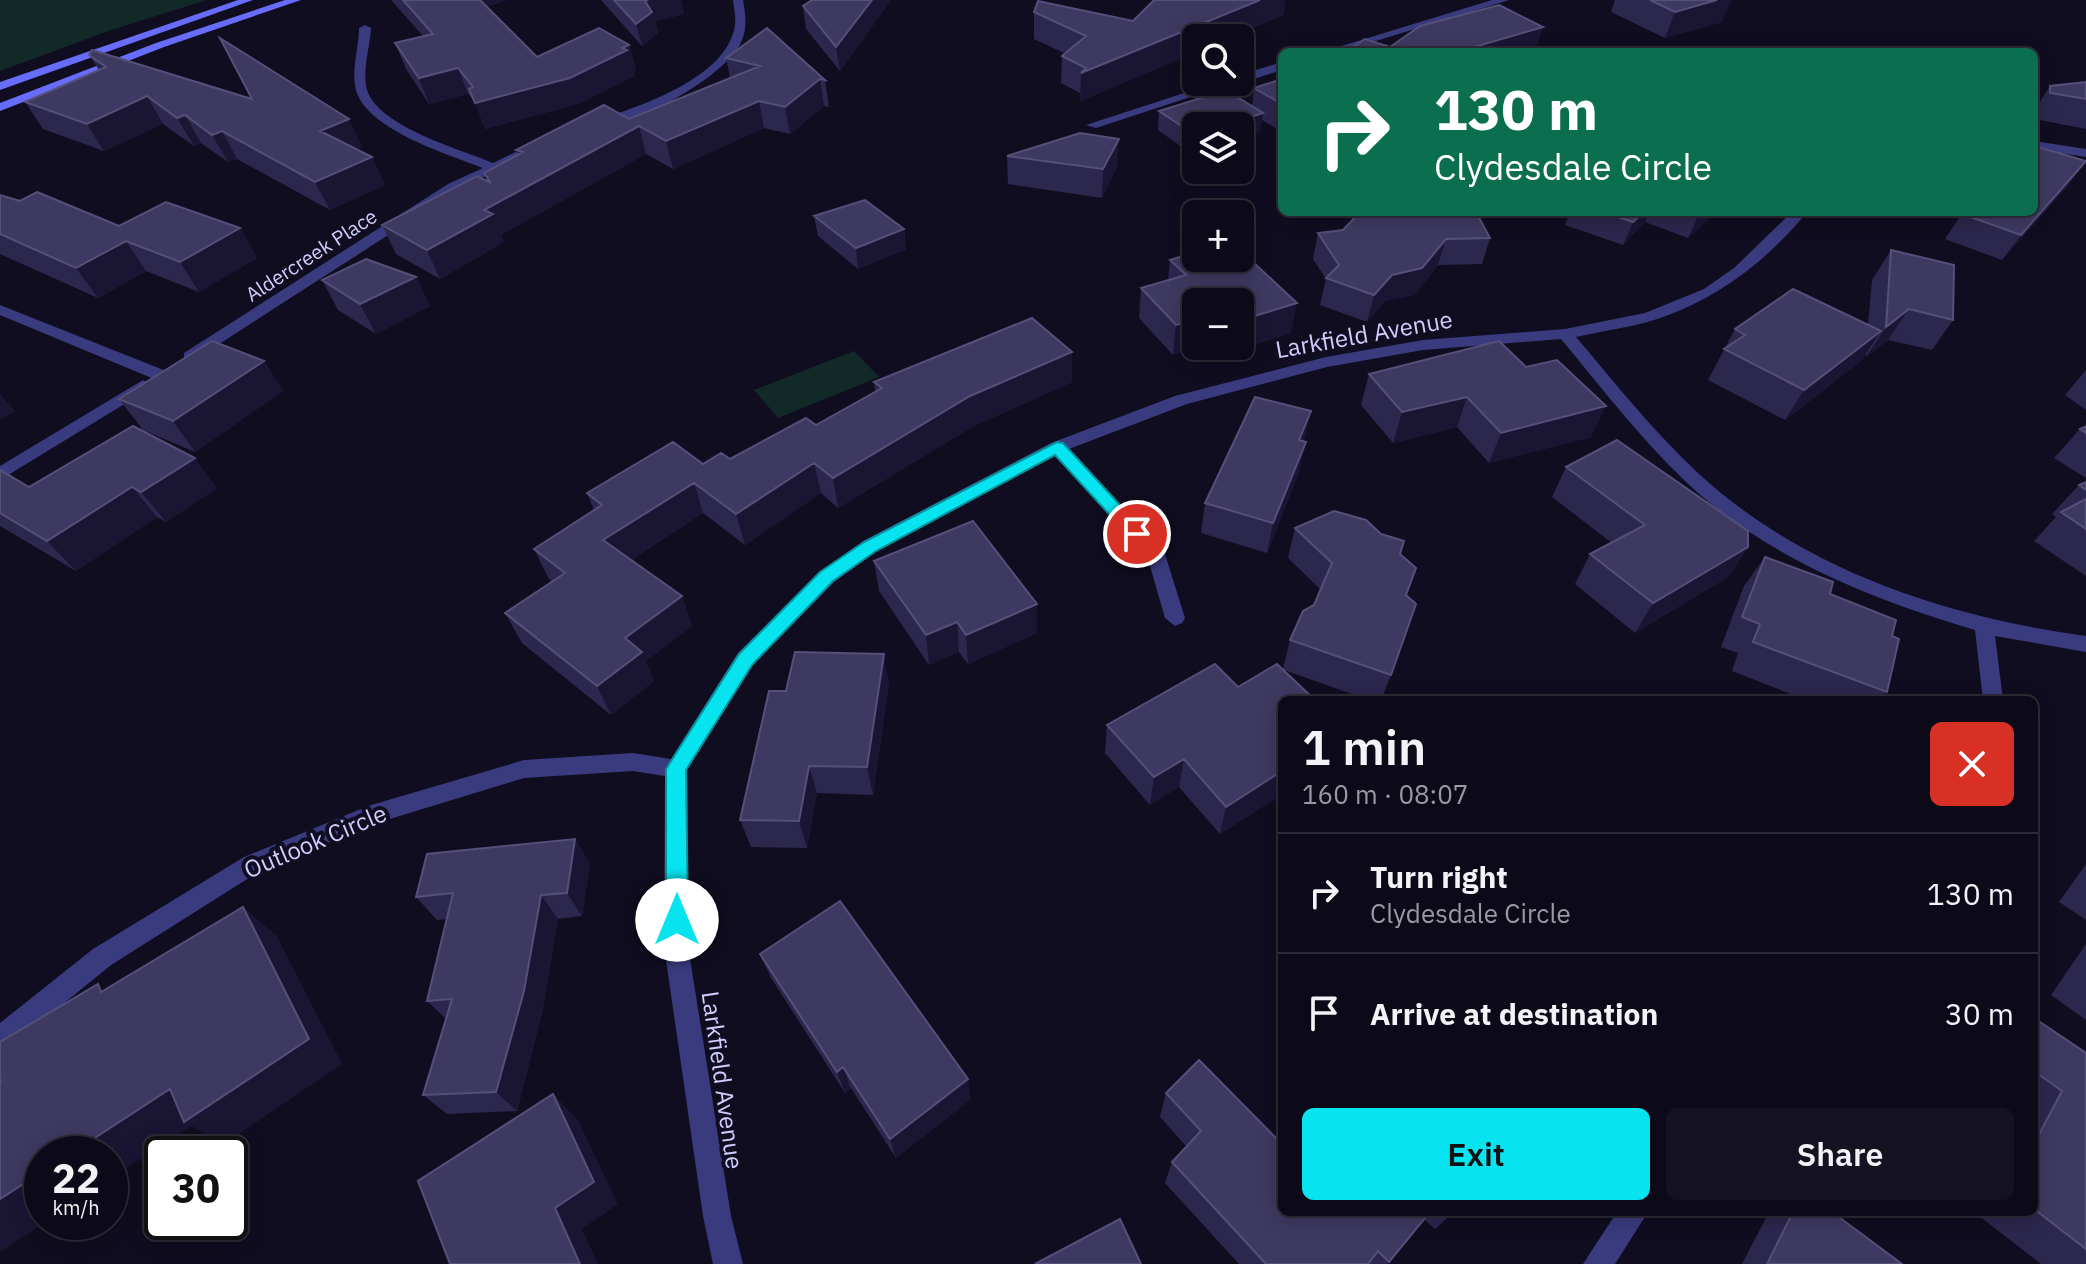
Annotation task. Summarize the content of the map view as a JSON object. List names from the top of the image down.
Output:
{
  "streets": {
    "street": ["Aldercreek Place", "Larkfield Avenue", "Outlook Circle"]
  },
  "crossings": [
    ["Larkfield Avenue", "Outlook Circle"]
  ],
  "page": {
    "map_buttons": ["+", "−"],
    "turn": ["130 m", "Clydesdale Circle"],
    "heading": ["1 min", "160 m · 08:07"],
    "list": [
      {
        "name": "Turn right",
        "note": "Clydesdale Circle",
        "value": "130 m"
      },
      {
        "name": "Arrive at destination",
        "value": "30 m"
      }
    ],
    "buttons": ["Exit", "Share"],
    "speed": "22 km/h",
    "limit": "30"
  }
}
